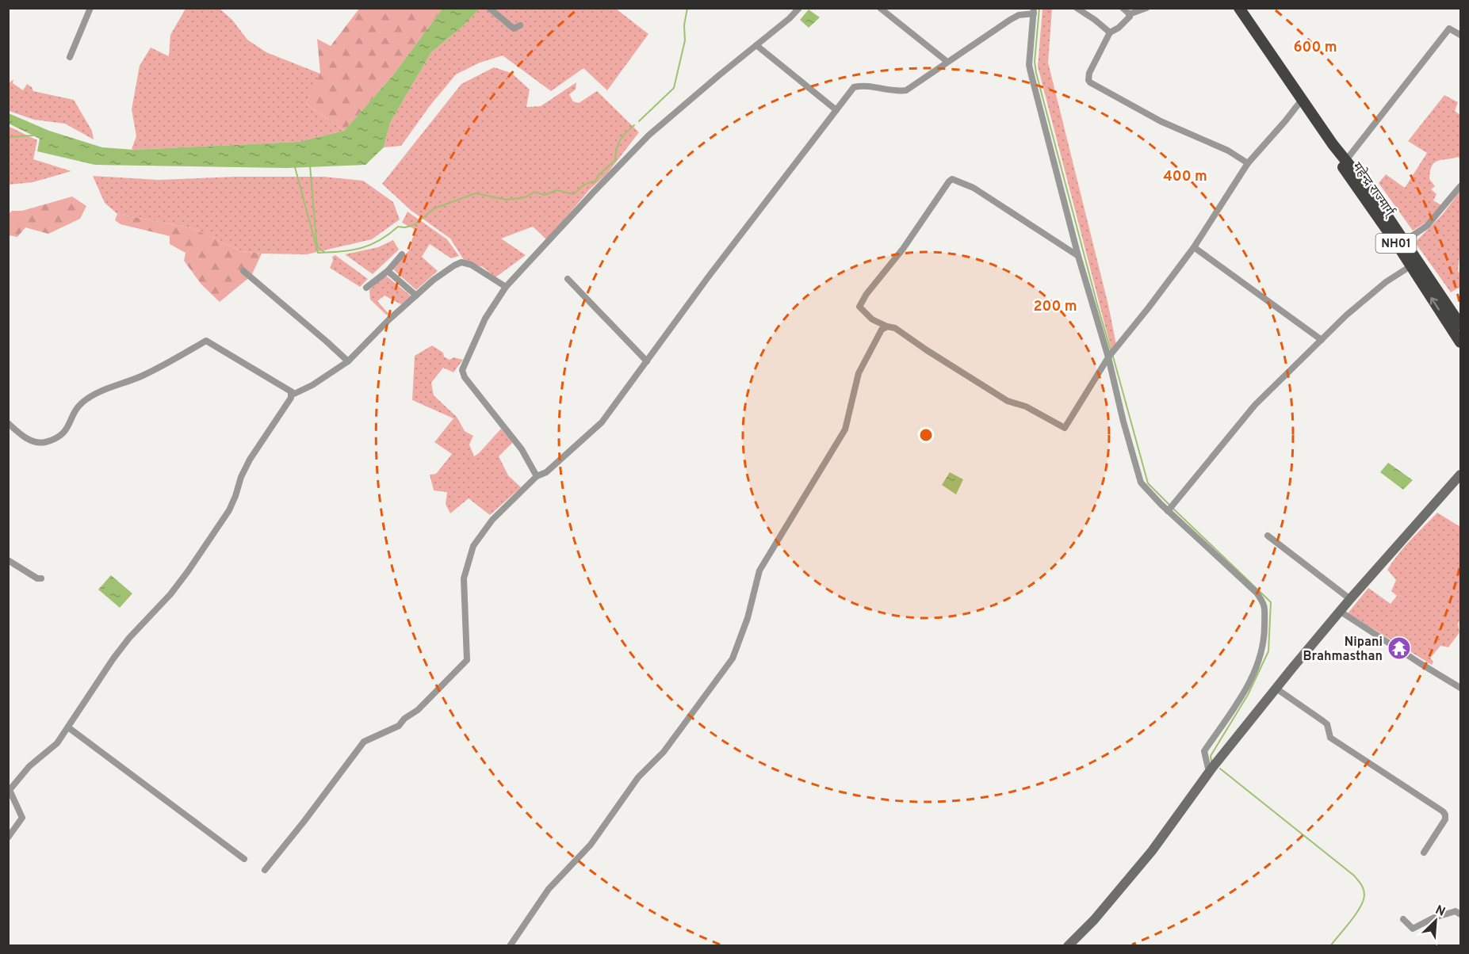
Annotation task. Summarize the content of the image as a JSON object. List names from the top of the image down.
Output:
{
  "streets": {
    "highway": ["महेन्द्र राज्मार्ग्", "NH01"]
  },
  "places": {
    "temple": ["Nipani Brahmasthan"]
  },
  "north": "top right",
  "rings": ["600 m", "400 m", "200 m"]
}
